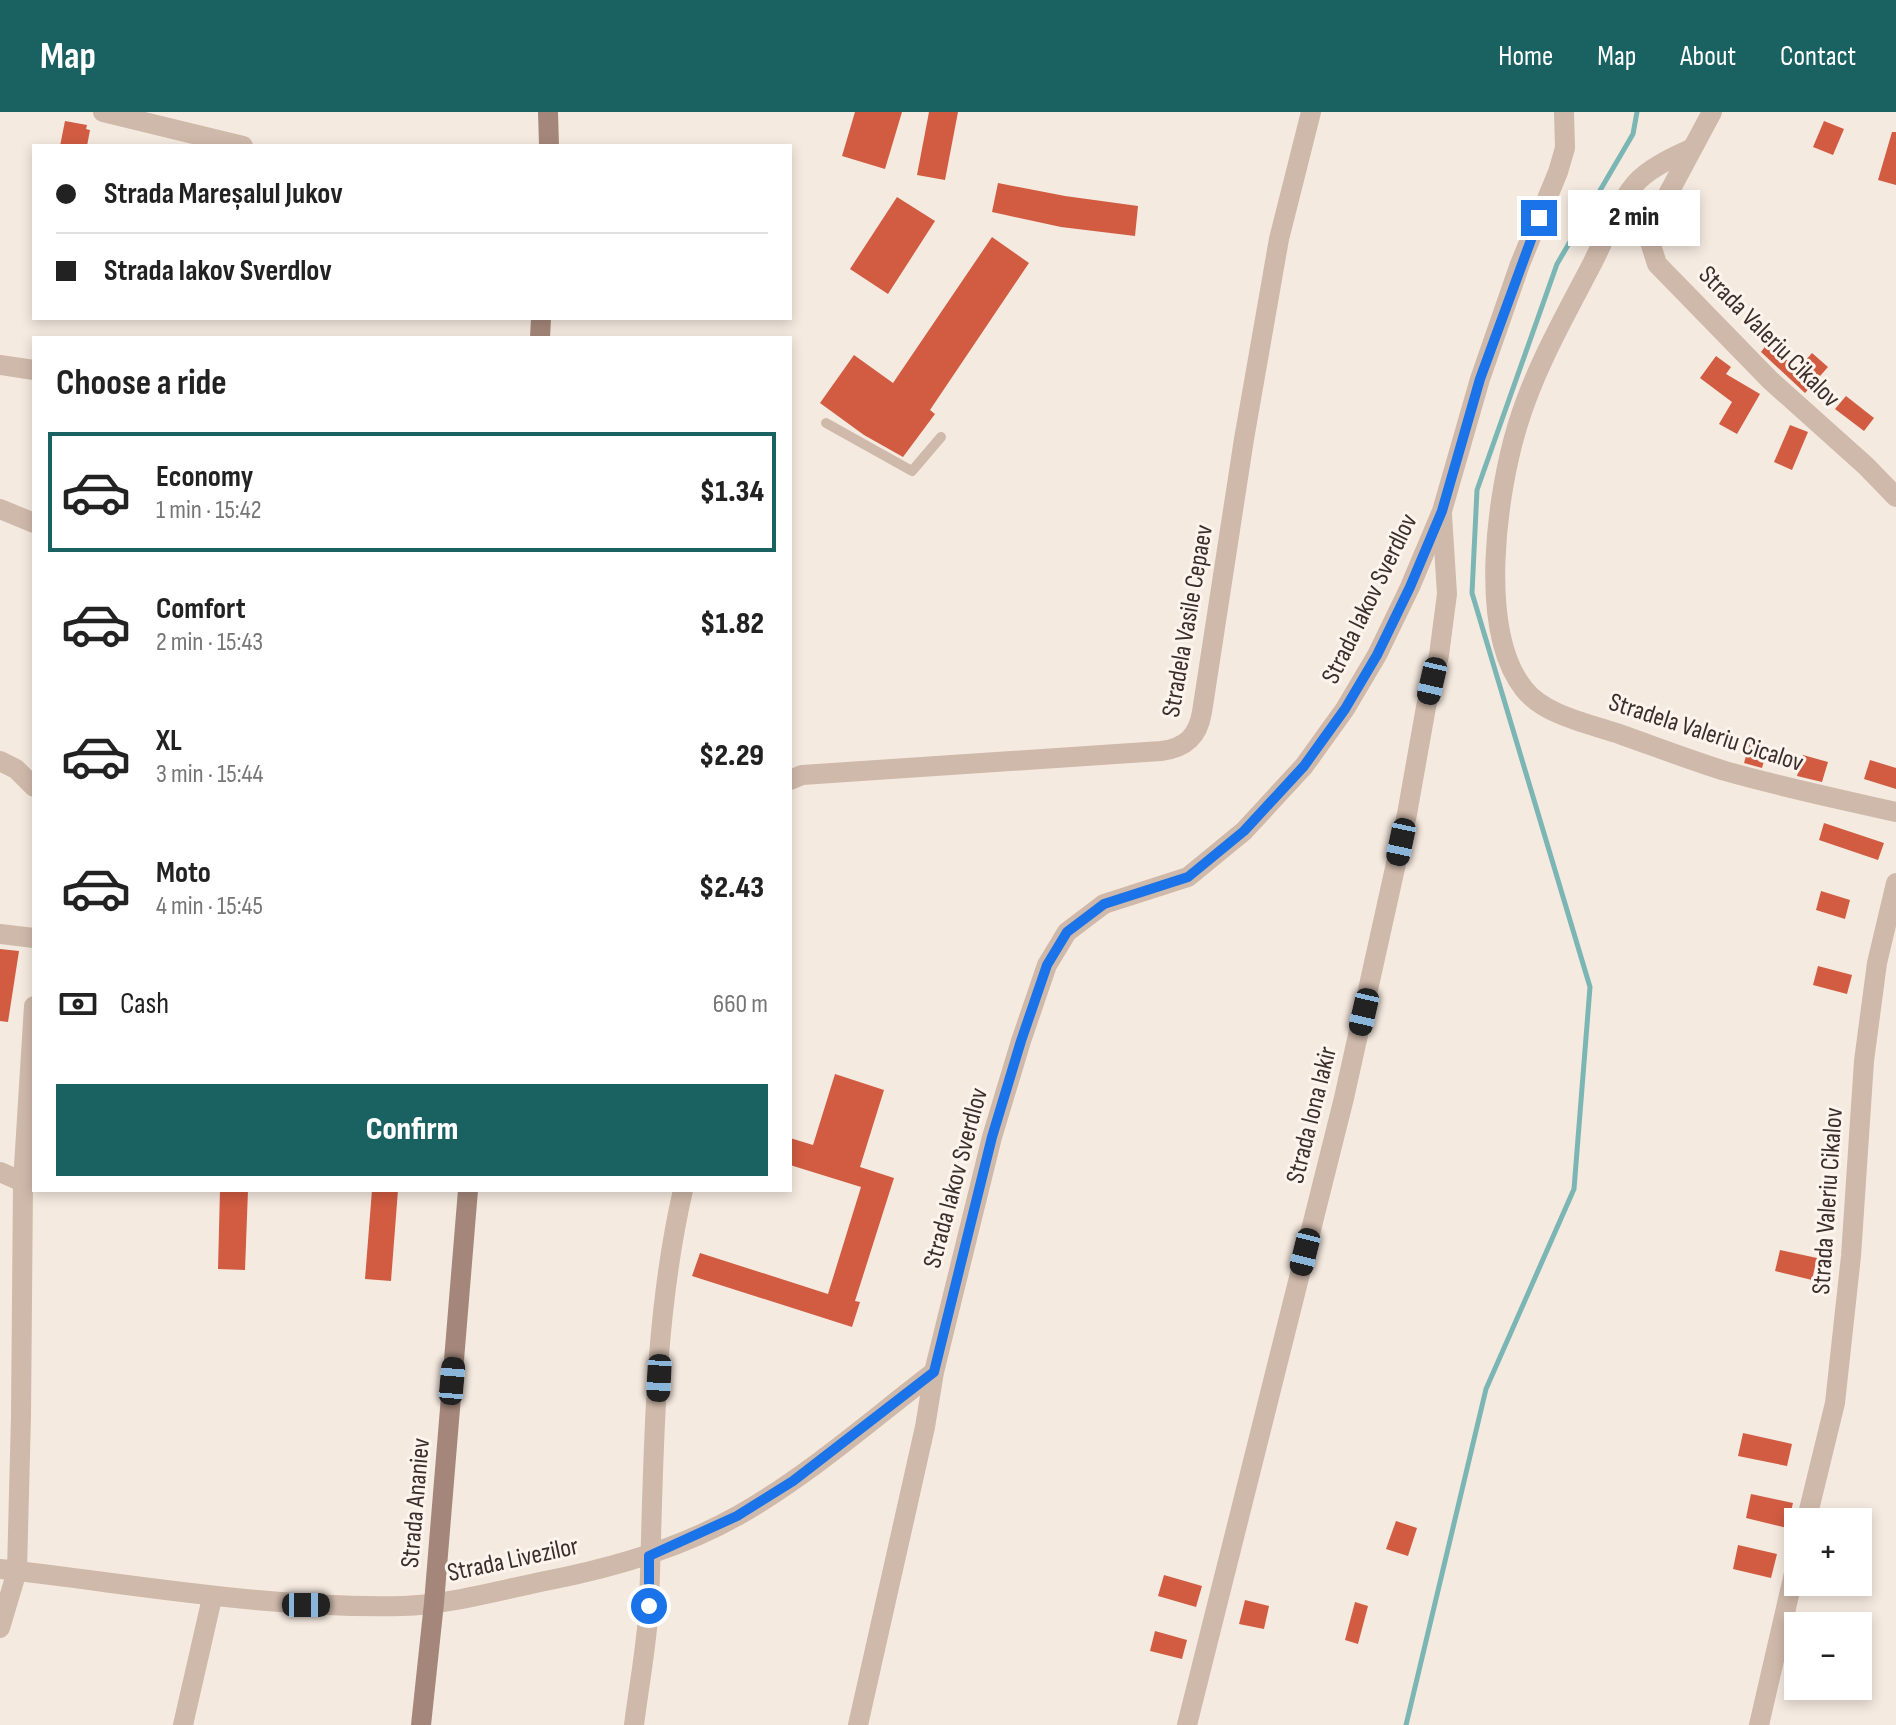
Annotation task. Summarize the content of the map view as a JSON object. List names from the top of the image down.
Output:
{
  "streets": {
    "street": [
      "Strada Valeriu Cikalov",
      "Strada Iakov Sverdlov",
      "Stradela Vasile Cepaev",
      "Stradela Valeriu Cicalov",
      "Strada Iona Iakir",
      "Strada Ananiev",
      "Strada Livezilor"
    ]
  },
  "crossings": [
    ["Strada Iakov Sverdlov", "Strada Iona Iakir"],
    ["Strada Iakov Sverdlov", "Strada Livezilor"],
    ["Strada Ananiev", "Strada Livezilor"]
  ],
  "page": {
    "header": "Map",
    "nav": [
      "Home",
      "Map",
      "About",
      "Contact"
    ],
    "banner": ["Strada Mareșalul Jukov", "Strada Iakov Sverdlov"],
    "bubble": "2 min",
    "heading": "Choose a ride",
    "list": [
      {
        "name": "Economy",
        "note": "1 min · 15:42",
        "value": "$1.34"
      },
      {
        "name": "Comfort",
        "note": "2 min · 15:43",
        "value": "$1.82"
      },
      {
        "name": "XL",
        "note": "3 min · 15:44",
        "value": "$2.29"
      },
      {
        "name": "Moto",
        "note": "4 min · 15:45",
        "value": "$2.43"
      }
    ],
    "pay": ["Cash", "660 m"],
    "buttons": "Confirm",
    "map_buttons": ["+", "−"]
  }
}
